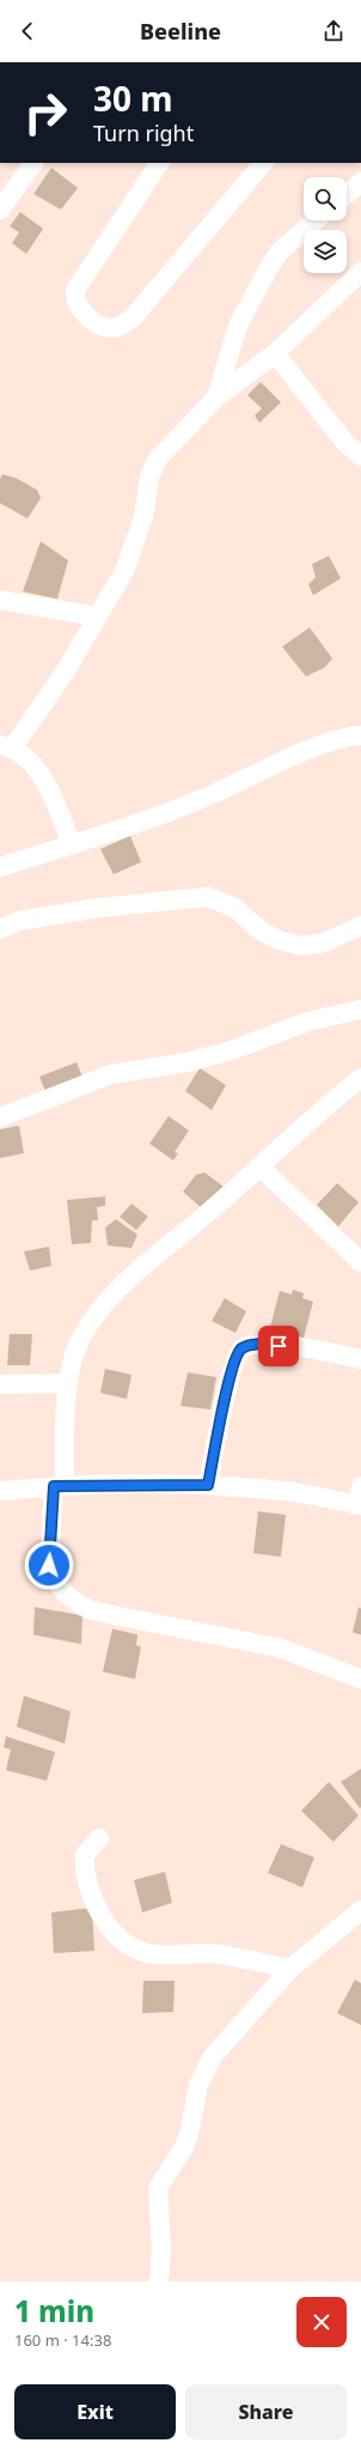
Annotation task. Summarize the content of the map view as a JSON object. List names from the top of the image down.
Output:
{
  "page": {
    "header": "Beeline",
    "turn": ["30 m", "Turn right"],
    "heading": ["1 min", "160 m · 14:38"],
    "buttons": ["Exit", "Share"]
  }
}
